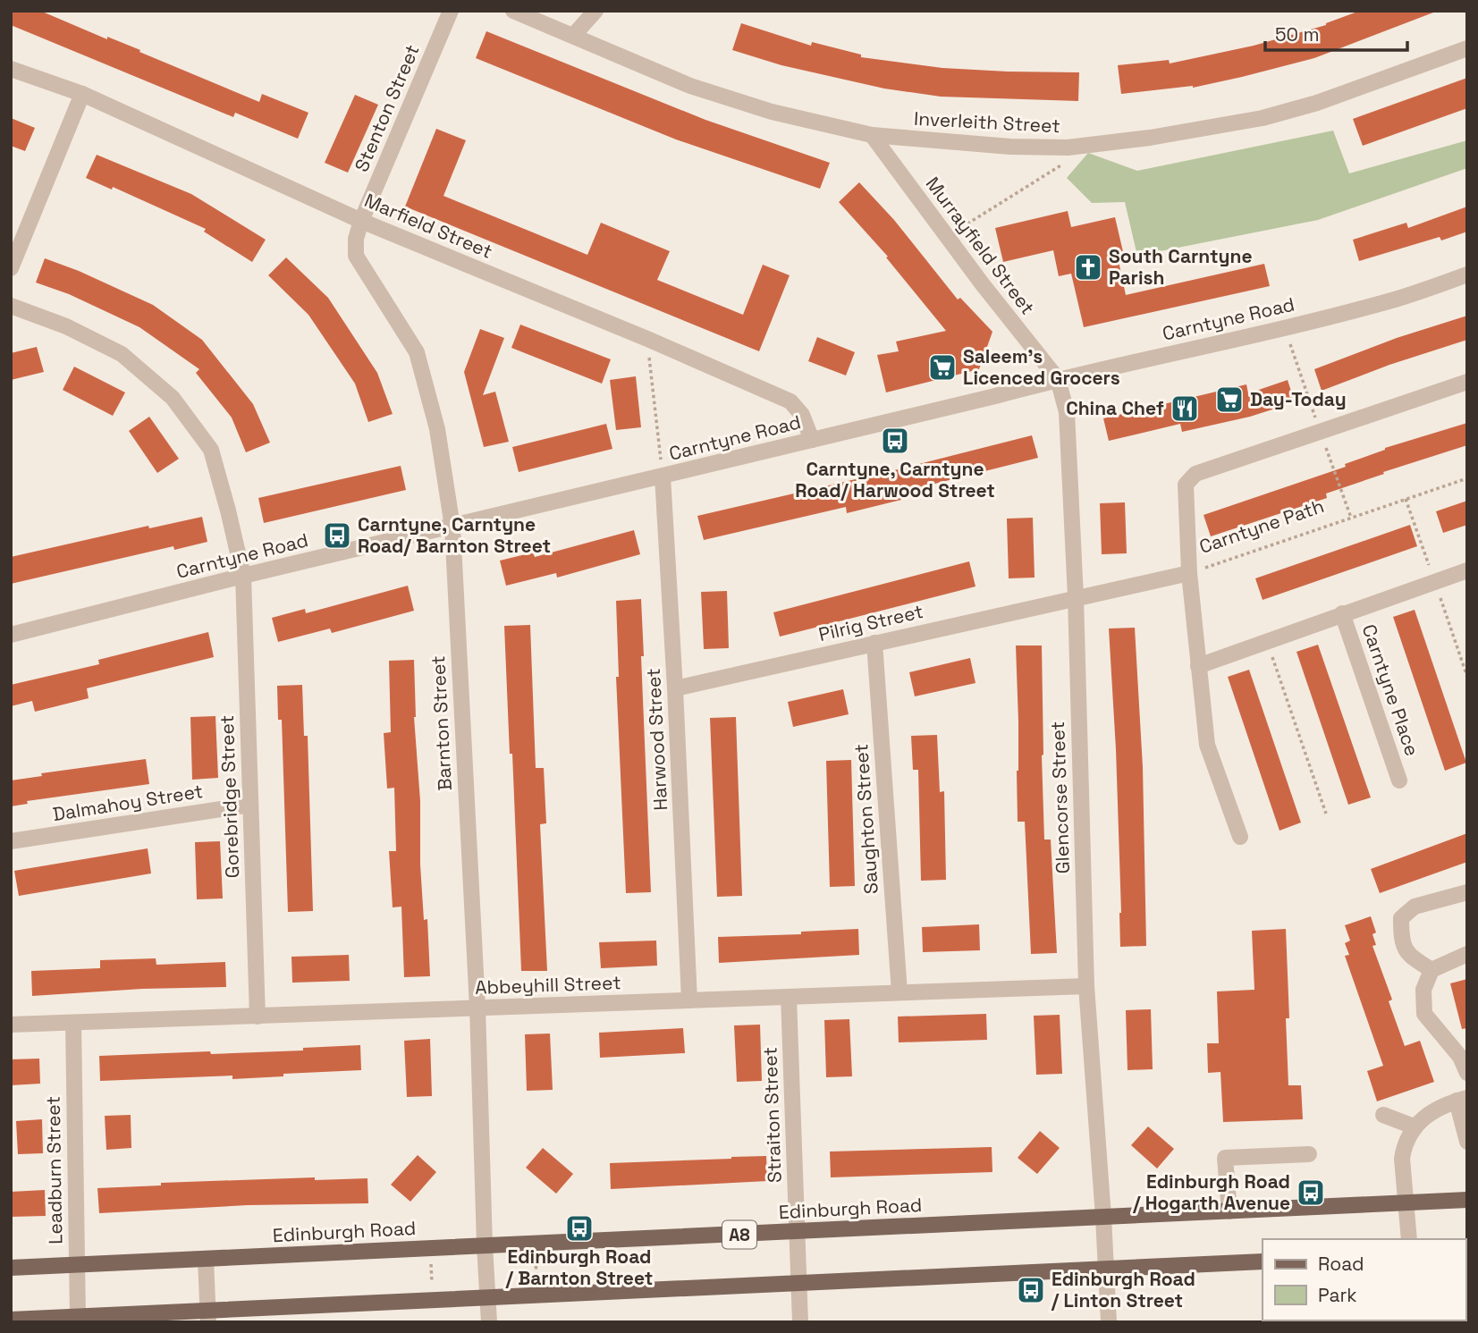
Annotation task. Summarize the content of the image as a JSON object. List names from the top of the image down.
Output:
{
  "streets": {
    "main road": ["Edinburgh Road", "A8"],
    "street": [
      "Stenton Street",
      "Inverleith Street",
      "Marfield Street",
      "Murrayfield Street",
      "Carntyne Road",
      "Carntyne Path",
      "Pilrig Street",
      "Carntyne Place",
      "Barnton Street",
      "Harwood Street",
      "Gorebridge Street",
      "Glencorse Street",
      "Dalmahoy Street",
      "Saughton Street",
      "Abbeyhill Street",
      "Straiton Street",
      "Leadburn Street"
    ]
  },
  "crossings": [
    ["Stenton Street", "Marfield Street"],
    ["Stenton Street", "Barnton Street"],
    ["Inverleith Street", "Murrayfield Street"],
    ["Marfield Street", "Carntyne Road"],
    ["Marfield Street", "Barnton Street"],
    ["Murrayfield Street", "Carntyne Road"],
    ["Murrayfield Street", "Glencorse Street"],
    ["Carntyne Road", "Barnton Street"],
    ["Carntyne Road", "Harwood Street"],
    ["Carntyne Road", "Gorebridge Street"],
    ["Carntyne Road", "Glencorse Street"],
    ["Pilrig Street", "Harwood Street"],
    ["Pilrig Street", "Glencorse Street"],
    ["Pilrig Street", "Saughton Street"],
    ["Barnton Street", "Abbeyhill Street"],
    ["Barnton Street", "Edinburgh Road"],
    ["Harwood Street", "Abbeyhill Street"],
    ["Gorebridge Street", "Dalmahoy Street"],
    ["Gorebridge Street", "Abbeyhill Street"],
    ["Glencorse Street", "Abbeyhill Street"],
    ["Glencorse Street", "Edinburgh Road"],
    ["Saughton Street", "Abbeyhill Street"],
    ["Abbeyhill Street", "Straiton Street"],
    ["Abbeyhill Street", "Leadburn Street"],
    ["Straiton Street", "Edinburgh Road"],
    ["Leadburn Street", "Edinburgh Road"]
  ],
  "places": {
    "church": ["South Carntyne Parish"],
    "supermarket": ["Saleem's Licenced Grocers", "Day-Today"],
    "restaurant": ["China Chef"],
    "bus stop": [
      "Carntyne, Carntyne Road/ Harwood Street",
      "Carntyne, Carntyne Road/ Barnton Street",
      "Edinburgh Road / Hogarth Avenue",
      "Edinburgh Road / Barnton Street",
      "Edinburgh Road / Linton Street"
    ]
  },
  "legend": ["Road", "Park"],
  "scale_bar": "50 m"
}
